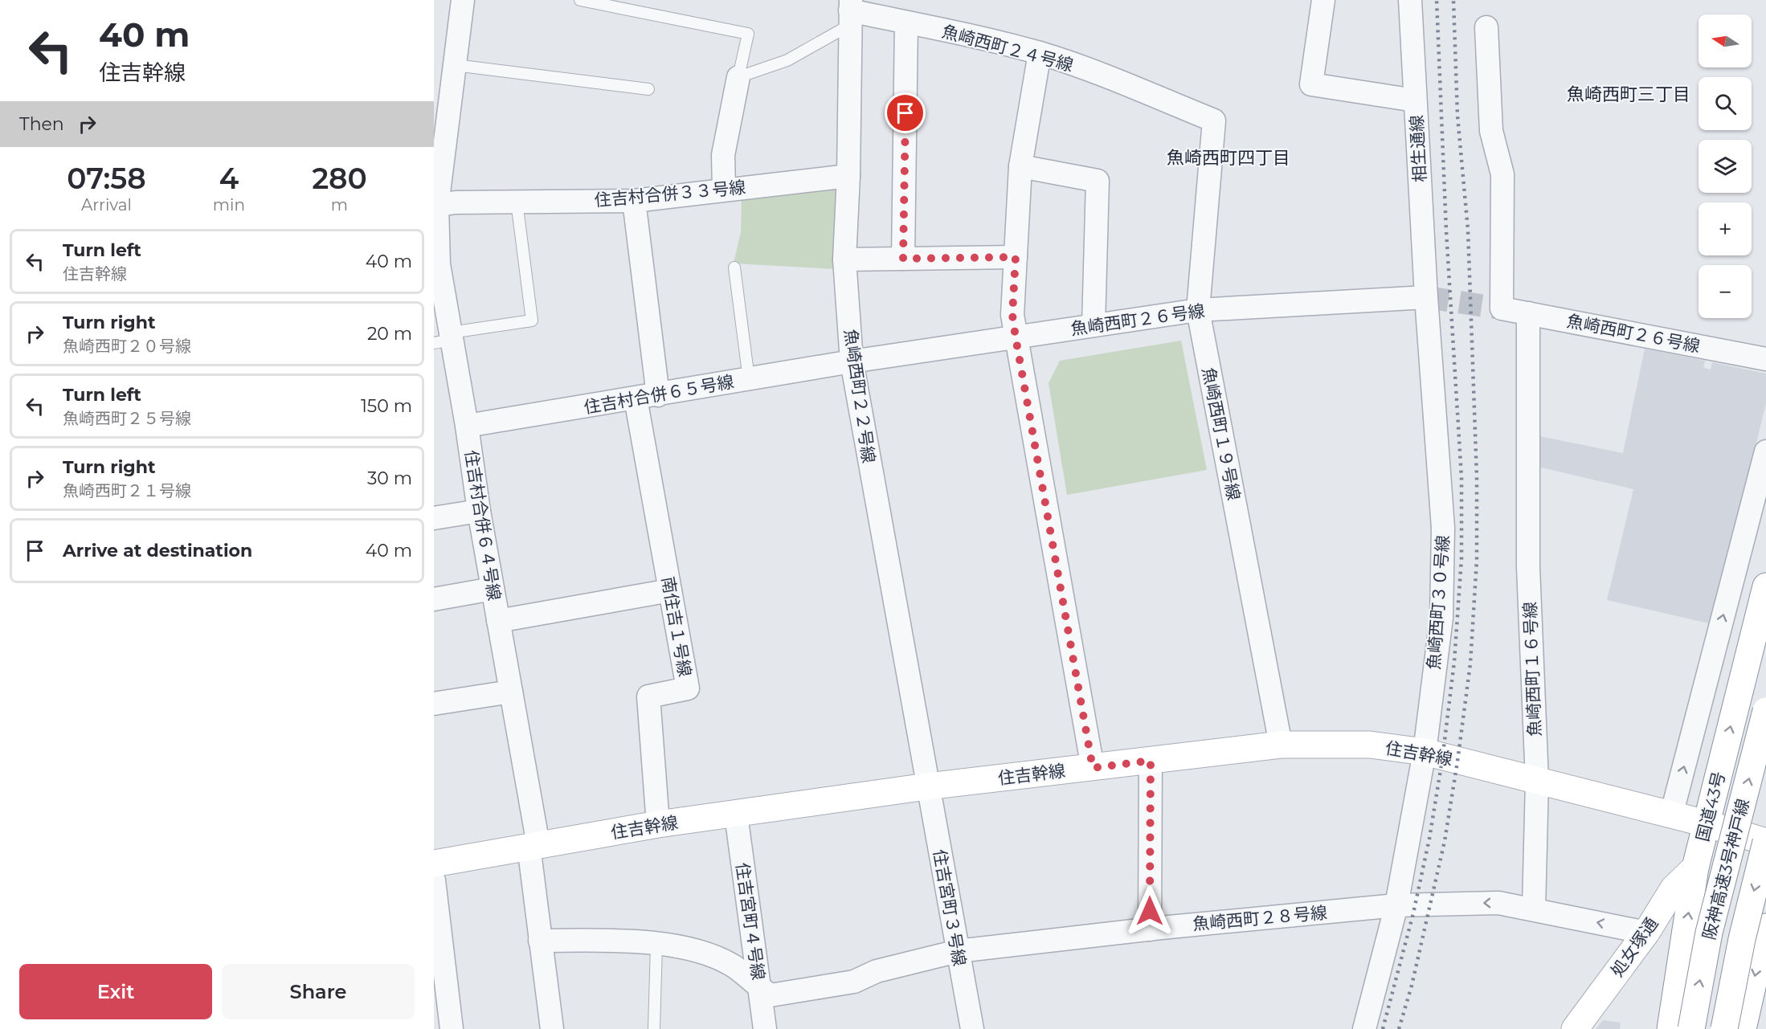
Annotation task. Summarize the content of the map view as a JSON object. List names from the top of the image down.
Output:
{
  "streets": {
    "main road": [
      "住吉幹線",
      "国道43号",
      "阪神高速3号神戸線",
      "処女塚通"
    ],
    "street": [
      "魚崎西町２４号線",
      "相生通線",
      "住吉村合併３３号線",
      "魚崎西町２６号線",
      "住吉村合併６５号線",
      "魚崎西町２２号線",
      "魚崎西町１９号線",
      "住吉村合併６４号線",
      "魚崎西町３０号線",
      "南住吉１号線",
      "魚崎西町１６号線",
      "住吉宮町３号線",
      "魚崎西町２８号線",
      "住吉宮町４号線"
    ]
  },
  "crossings": [
    ["魚崎西町２４号線", "魚崎西町２２号線"],
    ["魚崎西町２４号線", "魚崎西町１９号線"],
    ["相生通線", "魚崎西町２６号線"],
    ["相生通線", "魚崎西町３０号線"],
    ["住吉村合併３３号線", "魚崎西町２２号線"],
    ["住吉村合併３３号線", "住吉村合併６４号線"],
    ["住吉村合併３３号線", "南住吉１号線"],
    ["魚崎西町２６号線", "住吉村合併６５号線"],
    ["魚崎西町２６号線", "魚崎西町２２号線"],
    ["魚崎西町２６号線", "魚崎西町１９号線"],
    ["魚崎西町２６号線", "魚崎西町３０号線"],
    ["魚崎西町２６号線", "魚崎西町１６号線"],
    ["住吉村合併６５号線", "魚崎西町２２号線"],
    ["住吉村合併６５号線", "住吉村合併６４号線"],
    ["住吉村合併６５号線", "南住吉１号線"],
    ["魚崎西町２２号線", "住吉幹線"],
    ["魚崎西町２２号線", "住吉宮町３号線"],
    ["魚崎西町１９号線", "住吉幹線"],
    ["住吉村合併６４号線", "住吉幹線"],
    ["魚崎西町３０号線", "住吉幹線"],
    ["魚崎西町３０号線", "魚崎西町２８号線"],
    ["南住吉１号線", "住吉幹線"],
    ["魚崎西町１６号線", "住吉幹線"],
    ["魚崎西町１６号線", "魚崎西町２８号線"],
    ["住吉幹線", "国道43号"],
    ["住吉幹線", "阪神高速3号神戸線"],
    ["住吉幹線", "住吉宮町３号線"],
    ["住吉幹線", "住吉宮町４号線"],
    ["国道43号", "処女塚通"],
    ["住吉宮町３号線", "魚崎西町２８号線"],
    ["魚崎西町２８号線", "住吉宮町４号線"]
  ],
  "one_way": ["国道43号"],
  "districts": ["魚崎西町三丁目", "魚崎西町四丁目"],
  "north": "left",
  "page": {
    "turn": ["40 m", "住吉幹線"],
    "map_buttons": ["+", "−"],
    "then": "Then",
    "eta": [
      "07:58",
      "Arrival",
      "4",
      "min",
      "280",
      "m"
    ],
    "list": [
      {
        "name": "Turn left",
        "note": "住吉幹線",
        "value": "40 m"
      },
      {
        "name": "Turn right",
        "note": "魚崎西町２０号線",
        "value": "20 m"
      },
      {
        "name": "Turn left",
        "note": "魚崎西町２５号線",
        "value": "150 m"
      },
      {
        "name": "Turn right",
        "note": "魚崎西町２１号線",
        "value": "30 m"
      },
      {
        "name": "Arrive at destination",
        "value": "40 m"
      }
    ],
    "buttons": ["Exit", "Share"]
  }
}
